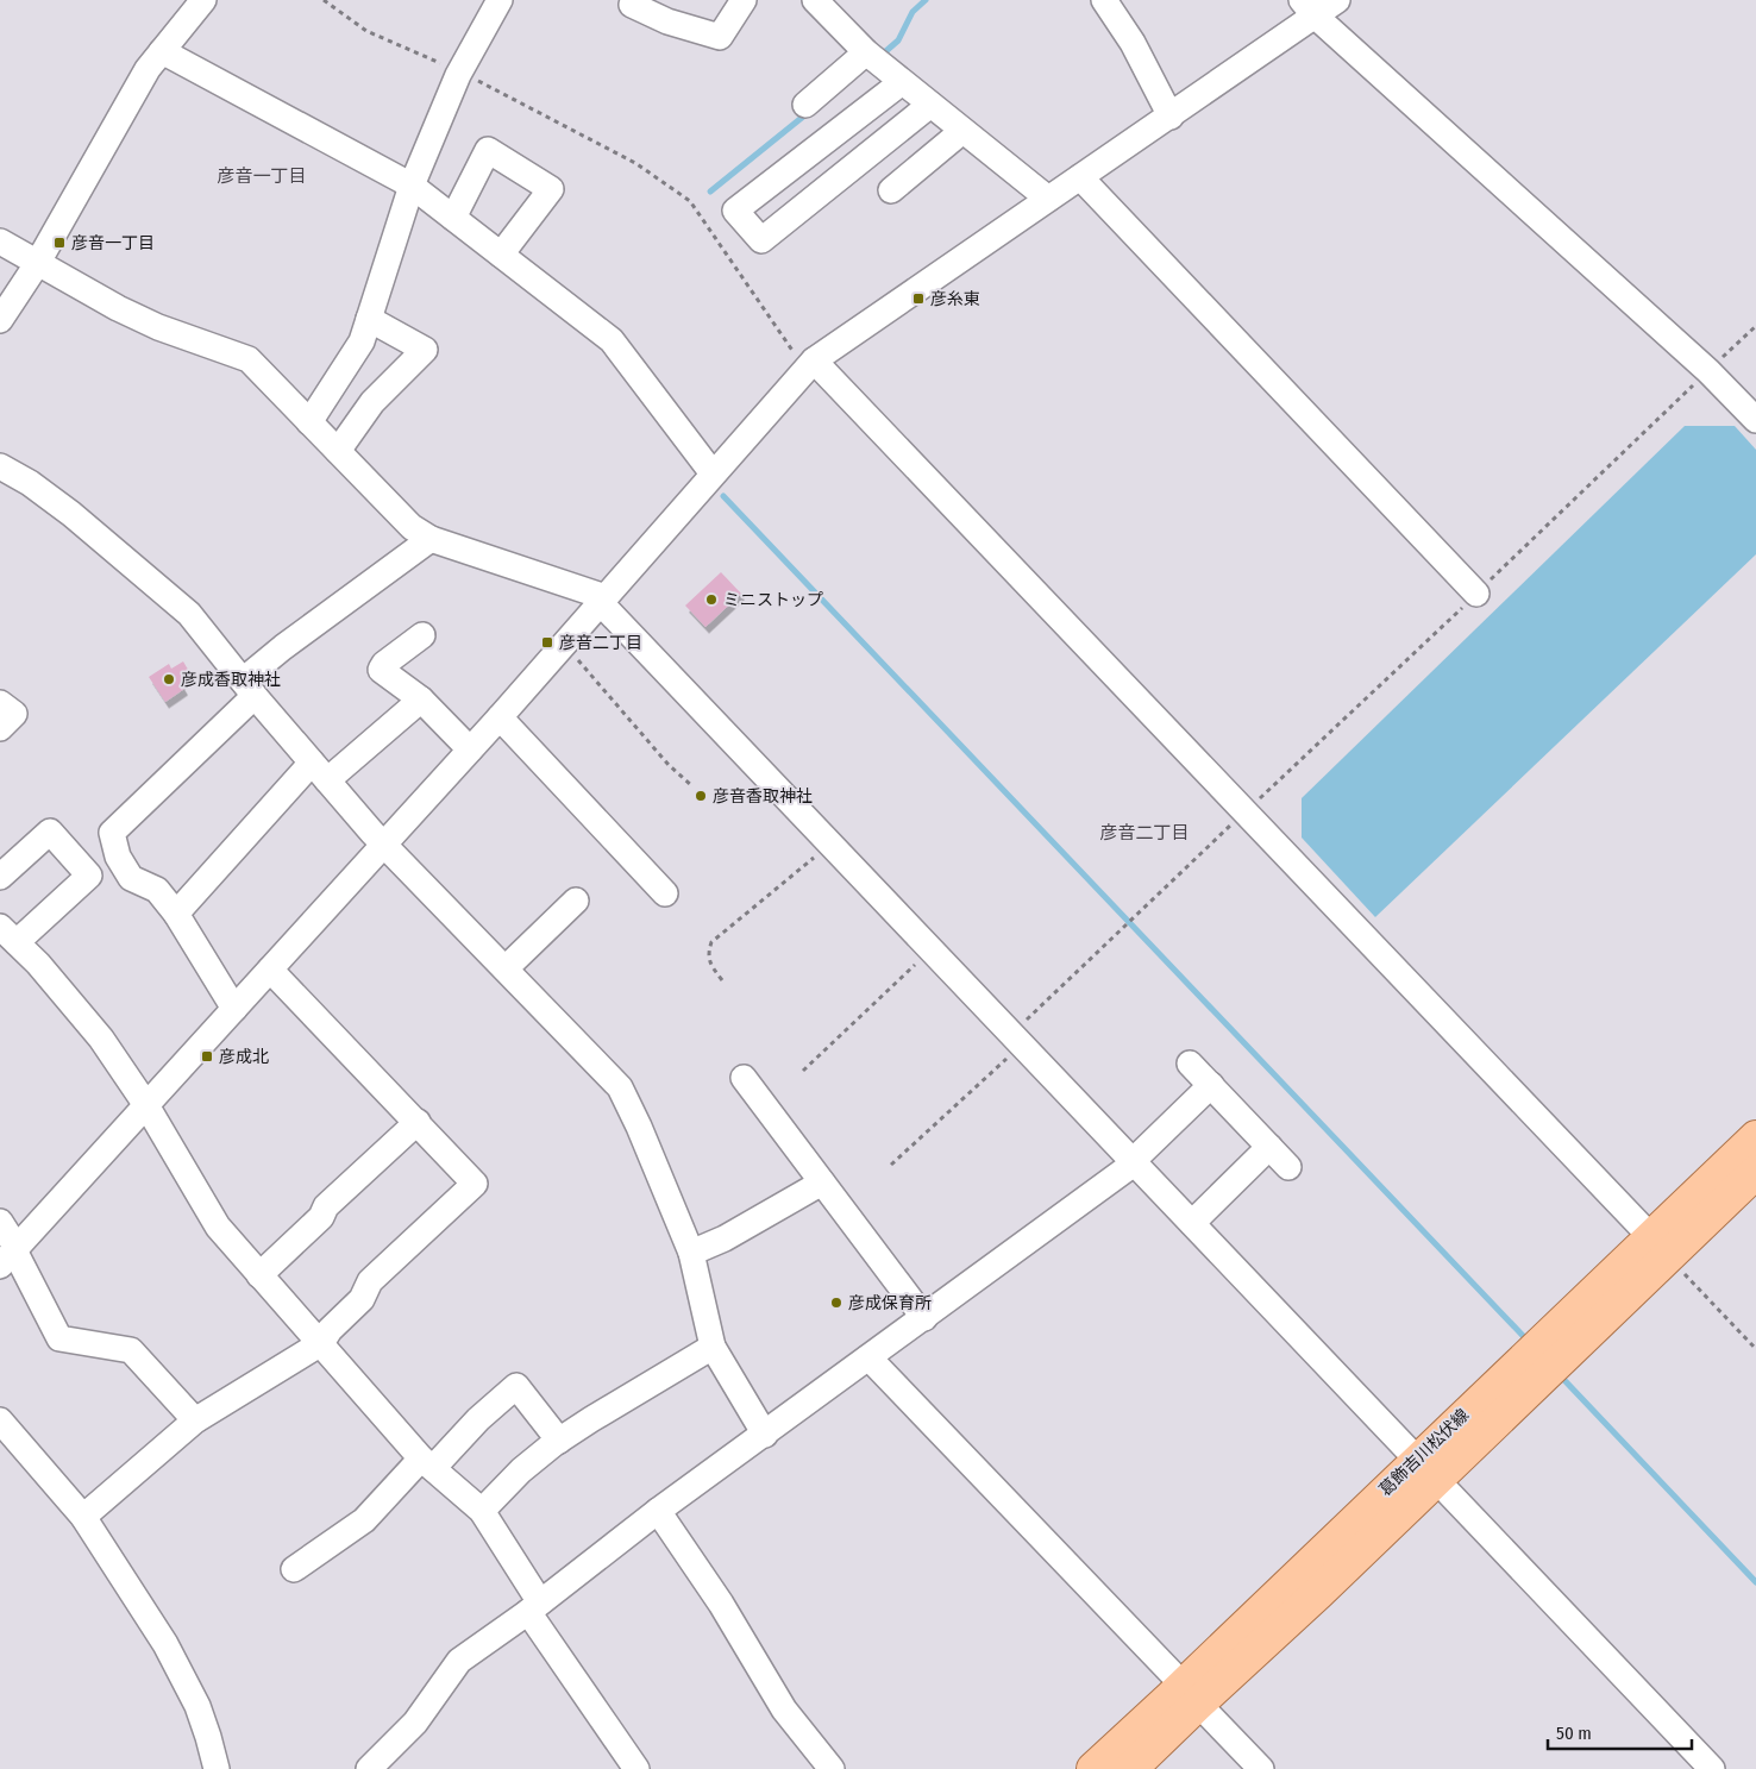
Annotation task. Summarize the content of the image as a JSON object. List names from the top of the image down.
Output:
{
  "streets": {
    "main road": ["葛飾吉川松伏線"]
  },
  "districts": ["彦音一丁目", "彦音二丁目"],
  "places": {
    "transit": [
      "彦音一丁目",
      "彦糸東",
      "彦音二丁目",
      "彦成北"
    ],
    "other": [
      "ミニストップ",
      "彦成香取神社",
      "彦音香取神社",
      "彦成保育所"
    ]
  },
  "scale_bar": "50 m"
}
